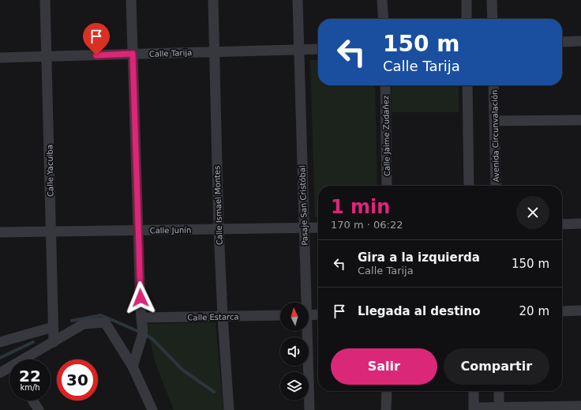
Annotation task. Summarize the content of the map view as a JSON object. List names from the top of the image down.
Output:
{
  "streets": {
    "street": [
      "Calle Tarija",
      "Calle Jaime Zudañez",
      "Avenida Circunvalación",
      "Calle Yacuiba",
      "Calle Ismael Montes",
      "Pasaje San Cristóbal",
      "Calle Junín",
      "Calle Estarca"
    ]
  },
  "crossings": [
    ["Calle Tarija", "Calle Yacuiba"],
    ["Calle Tarija", "Calle Ismael Montes"],
    ["Calle Tarija", "Pasaje San Cristóbal"],
    ["Calle Yacuiba", "Calle Junín"],
    ["Calle Ismael Montes", "Calle Junín"],
    ["Calle Ismael Montes", "Calle Estarca"],
    ["Pasaje San Cristóbal", "Calle Junín"]
  ],
  "north": "top",
  "page": {
    "turn": ["150 m", "Calle Tarija"],
    "heading": ["1 min", "170 m · 06:22"],
    "list": [
      {
        "name": "Gira a la izquierda",
        "note": "Calle Tarija",
        "value": "150 m"
      },
      {
        "name": "Llegada al destino",
        "value": "20 m"
      }
    ],
    "buttons": ["Salir", "Compartir"],
    "speed": "22 km/h",
    "limit": "30"
  }
}
